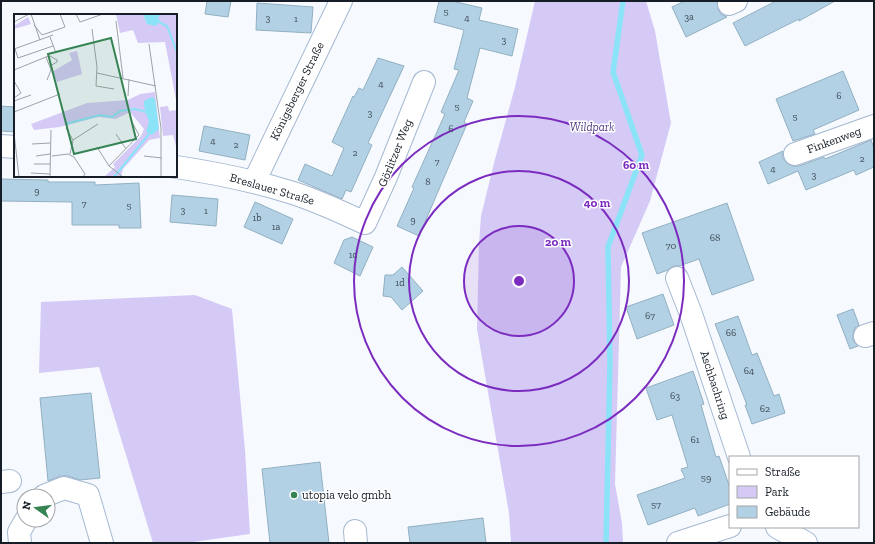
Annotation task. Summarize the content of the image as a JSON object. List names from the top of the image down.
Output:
{
  "streets": {
    "street": [
      "Königsberger Straße",
      "Finkenweg",
      "Görlitzer Weg",
      "Breslauer Straße",
      "Aschbachring"
    ]
  },
  "crossings": [
    ["Königsberger Straße", "Breslauer Straße"],
    ["Görlitzer Weg", "Breslauer Straße"]
  ],
  "parks": ["Wildpark"],
  "places": ["utopia velo gmbh"],
  "house_numbers": [
    "5",
    "3a",
    "3",
    "4",
    "1",
    "3",
    "4",
    "6",
    "5",
    "3",
    "5",
    "6",
    "4",
    "2",
    "2",
    "2",
    "7",
    "4",
    "3",
    "8",
    "9",
    "7",
    "5",
    "3",
    "1",
    "1b",
    "9",
    "1a",
    "68",
    "70",
    "1c",
    "1d",
    "67",
    "66",
    "64",
    "63",
    "62",
    "61",
    "59",
    "57"
  ],
  "legend": ["Straße", "Park", "Gebäude"],
  "north": "left",
  "rings": ["60 m", "40 m", "20 m"]
}
